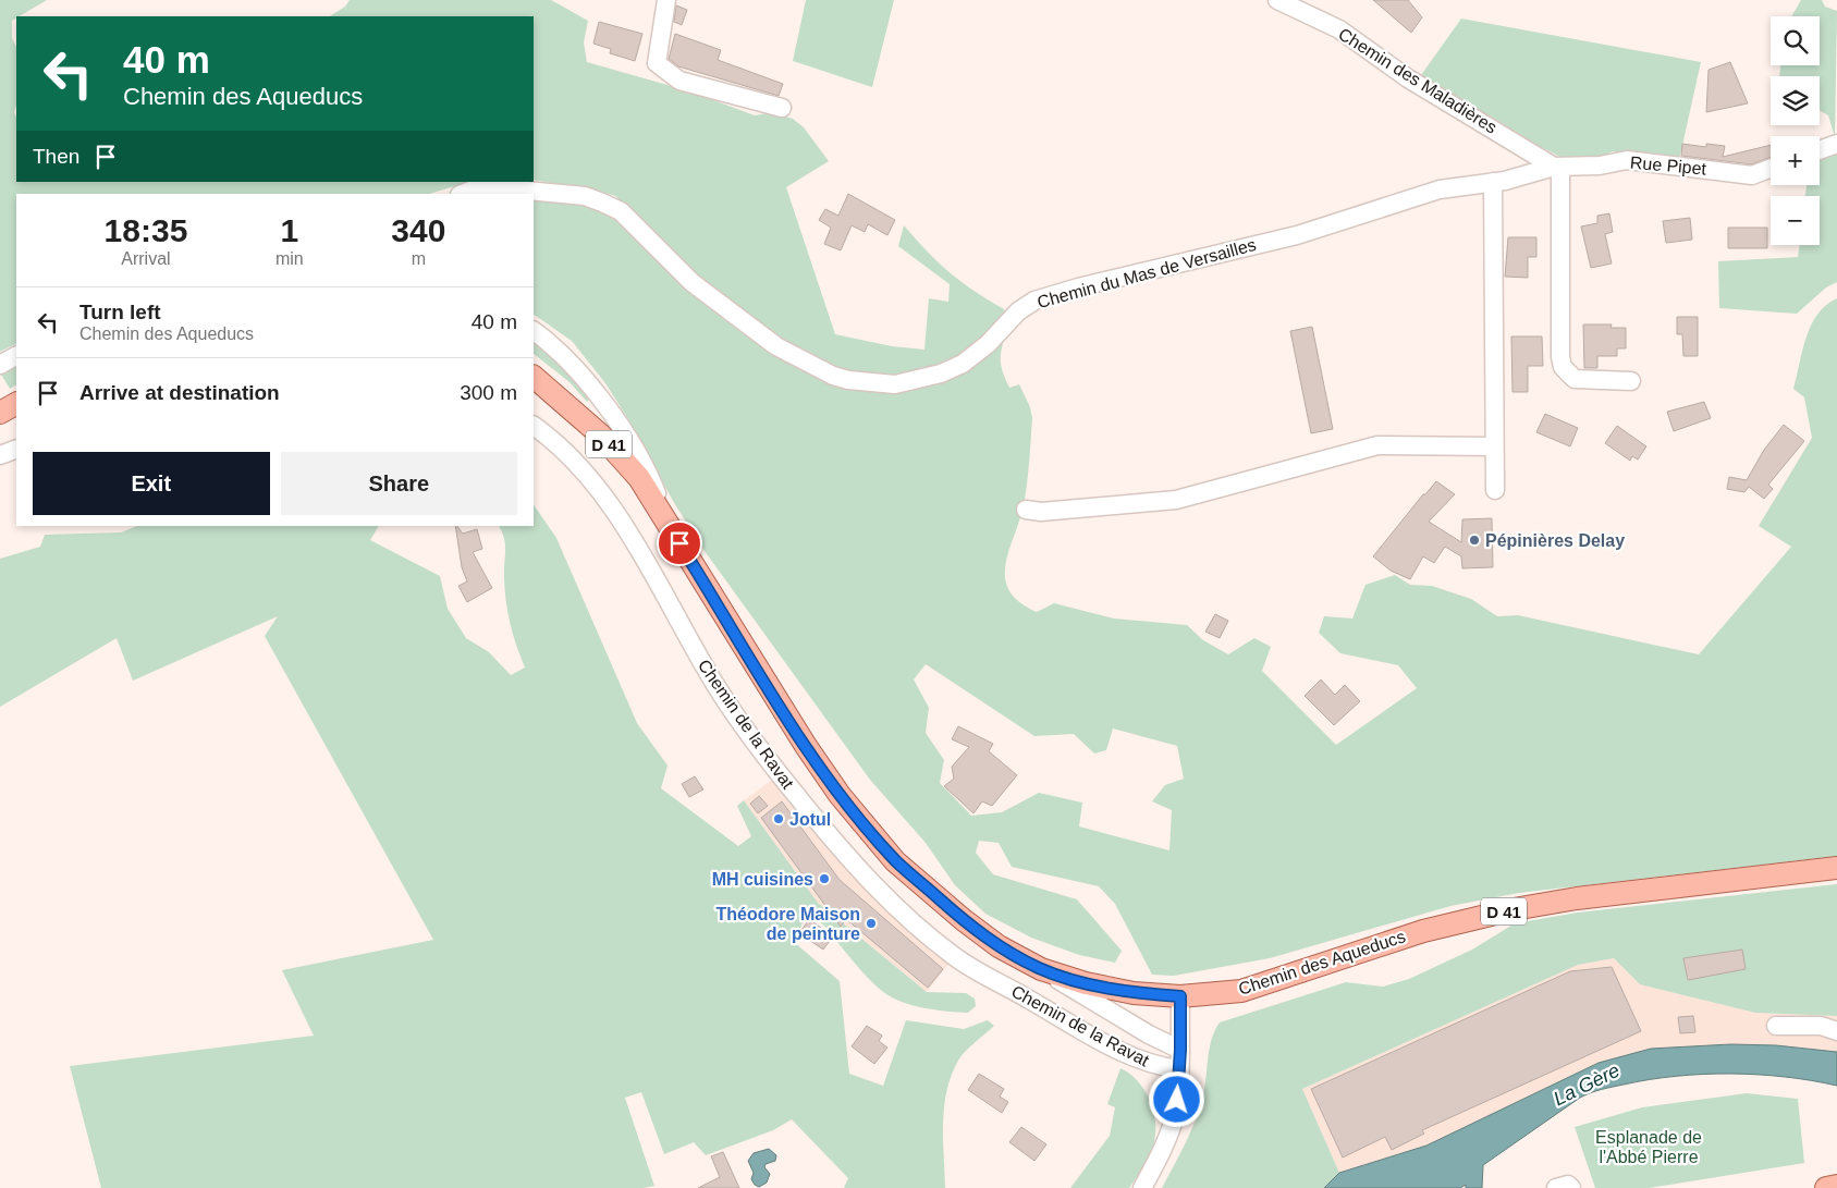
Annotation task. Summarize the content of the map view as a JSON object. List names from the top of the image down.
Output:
{
  "streets": {
    "main road": ["D 41", "Chemin des Aqueducs"],
    "street": [
      "Chemin des Maladières",
      "Rue Pipet",
      "Chemin du Mas de Versailles",
      "Chemin de la Ravat"
    ]
  },
  "crossings": [
    ["Chemin des Maladières", "Rue Pipet"],
    ["Chemin des Maladières", "Chemin du Mas de Versailles"],
    ["Rue Pipet", "Chemin du Mas de Versailles"]
  ],
  "water": ["La Gère"],
  "parks": ["Esplanade de l'Abbé Pierre"],
  "places": [
    "Pépinières Delay",
    "Jotul",
    "MH cuisines",
    "Théodore Maison de peinture"
  ],
  "page": {
    "map_buttons": ["+", "−"],
    "turn": ["40 m", "Chemin des Aqueducs"],
    "then": "Then",
    "eta": [
      "18:35",
      "Arrival",
      "1",
      "min",
      "340",
      "m"
    ],
    "list": [
      {
        "name": "Turn left",
        "note": "Chemin des Aqueducs",
        "value": "40 m"
      },
      {
        "name": "Arrive at destination",
        "value": "300 m"
      }
    ],
    "buttons": ["Exit", "Share"]
  }
}
